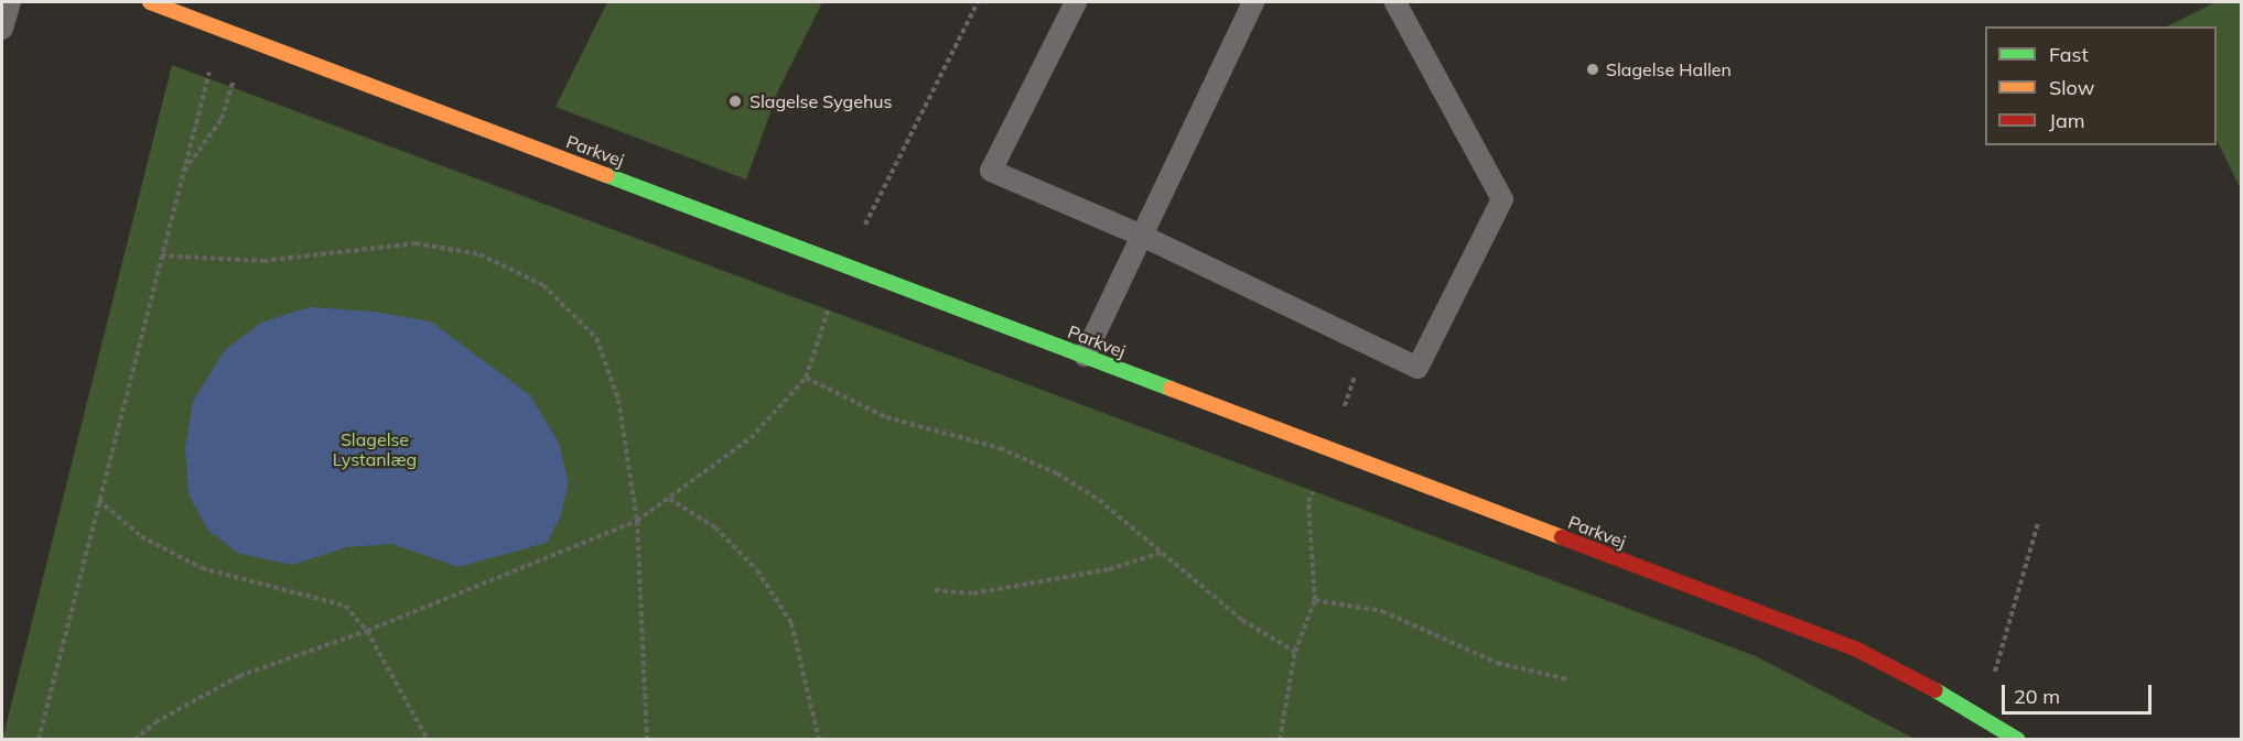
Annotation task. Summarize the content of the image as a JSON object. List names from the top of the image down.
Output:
{
  "streets": {
    "street": ["Parkvej"]
  },
  "parks": ["Slagelse Lystanlæg"],
  "places": ["Slagelse Hallen", "Slagelse Sygehus"],
  "legend": ["Fast", "Slow", "Jam"],
  "scale_bar": "20 m"
}
